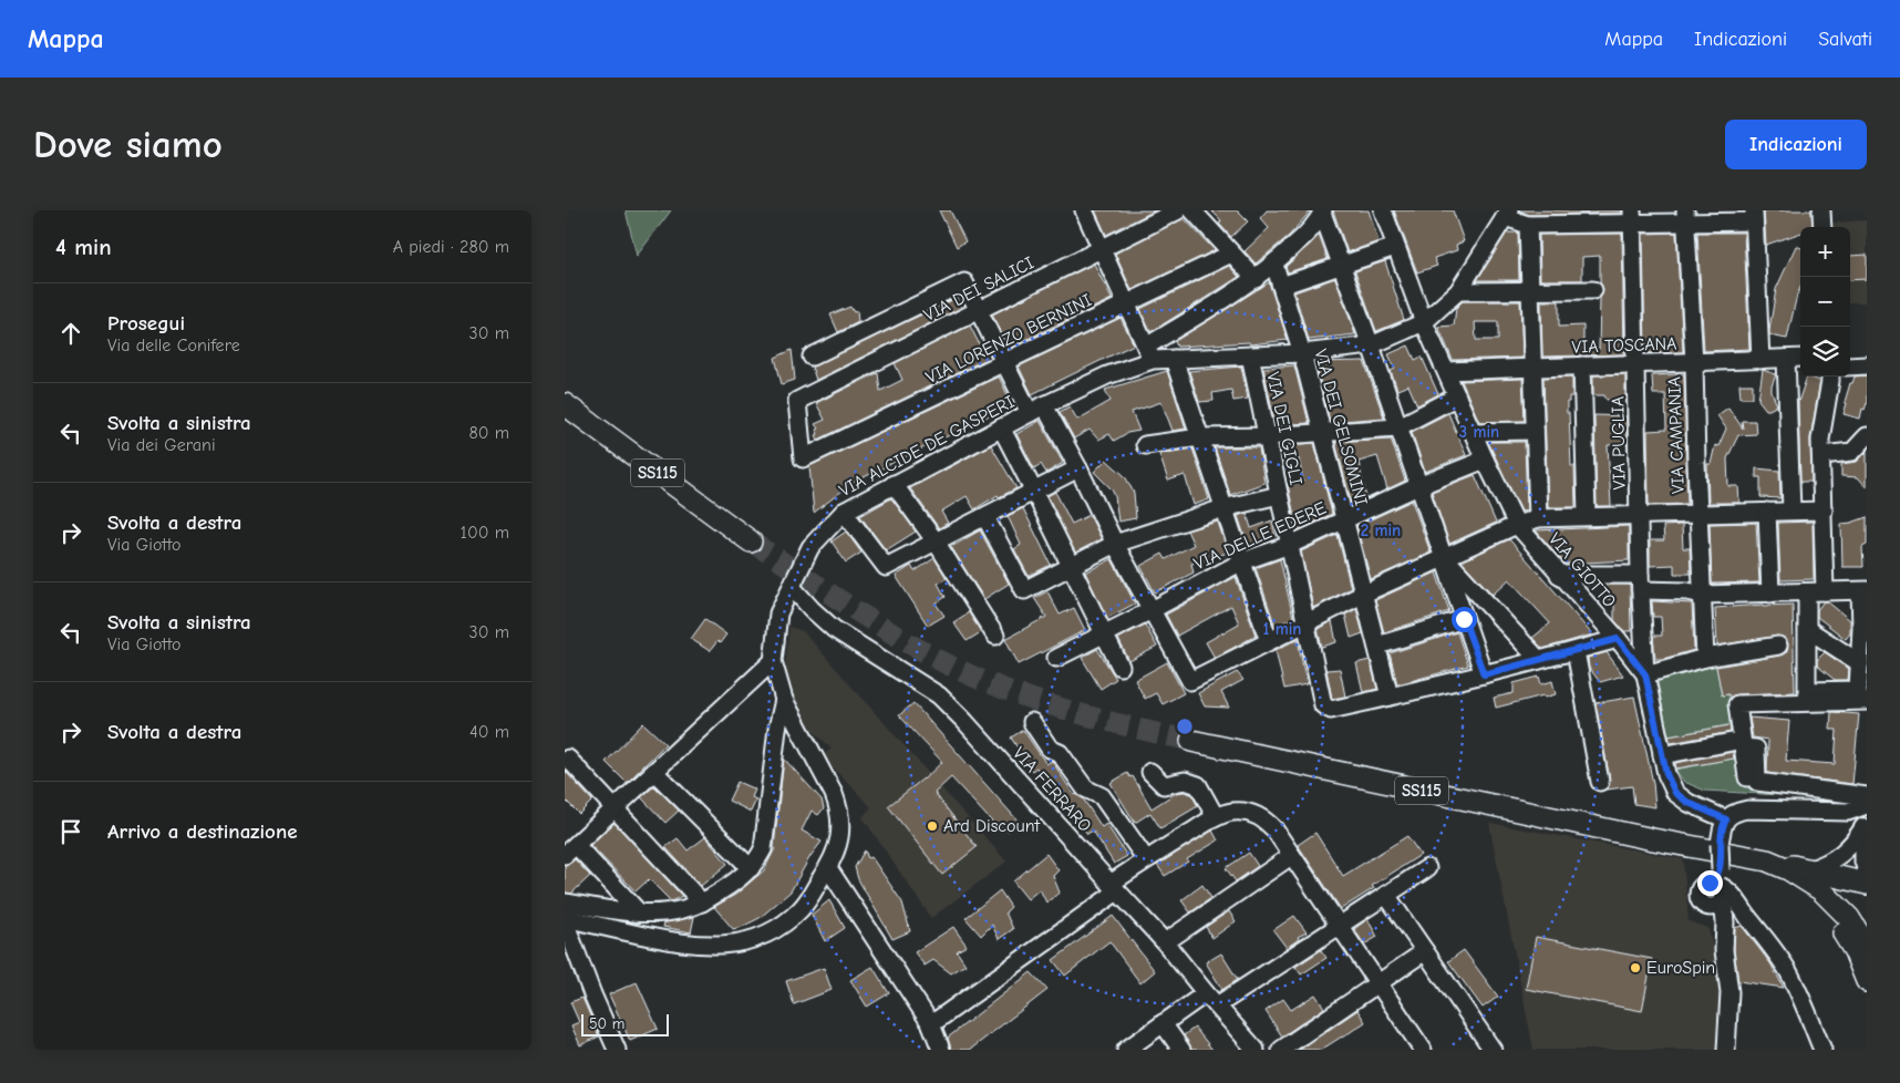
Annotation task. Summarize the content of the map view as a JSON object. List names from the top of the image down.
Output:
{
  "streets": {
    "main road": ["SS115"],
    "street": [
      "VIA DEI SALICI",
      "VIA LORENZO BERNINI",
      "VIA TOSCANA",
      "VIA DEI GELSOMINI",
      "VIA DEI GIGLI",
      "VIA CAMPANIA",
      "VIA PUGLIA",
      "VIA ALCIDE DE GASPERI",
      "VIA DELLE EDERE",
      "VIA GIOTTO",
      "VIA FERRARO"
    ]
  },
  "crossings": [
    ["VIA DEI SALICI", "VIA LORENZO BERNINI"],
    ["VIA TOSCANA", "VIA CAMPANIA"],
    ["VIA TOSCANA", "VIA PUGLIA"],
    ["VIA TOSCANA", "VIA GIOTTO"],
    ["VIA DEI GELSOMINI", "VIA DEI GIGLI"],
    ["VIA DEI GELSOMINI", "VIA ALCIDE DE GASPERI"],
    ["VIA DEI GELSOMINI", "VIA DELLE EDERE"],
    ["VIA DEI GIGLI", "VIA ALCIDE DE GASPERI"],
    ["VIA DEI GIGLI", "VIA DELLE EDERE"],
    ["VIA PUGLIA", "VIA GIOTTO"],
    ["VIA ALCIDE DE GASPERI", "VIA GIOTTO"],
    ["VIA ALCIDE DE GASPERI", "VIA FERRARO"],
    ["VIA DELLE EDERE", "VIA GIOTTO"]
  ],
  "places": ["Ard Discount", "EuroSpin"],
  "scale_bar": "50 m",
  "page": {
    "header": "Mappa",
    "nav": ["Mappa", "Indicazioni", "Salvati"],
    "buttons": "Indicazioni",
    "title": "Dove siamo",
    "heading": ["4 min", "A piedi · 280 m"],
    "map_buttons": ["+", "−"],
    "list": [
      ["Prosegui", "Via delle Conifere", "30 m"],
      ["Svolta a sinistra", "Via dei Gerani", "80 m"],
      ["Svolta a destra", "Via Giotto", "100 m"],
      ["Svolta a sinistra", "Via Giotto", "30 m"],
      ["Svolta a destra", "40 m"],
      "Arrivo a destinazione"
    ],
    "scale": "50 m"
  },
  "rings": ["3 min", "2 min", "1 min"]
}
